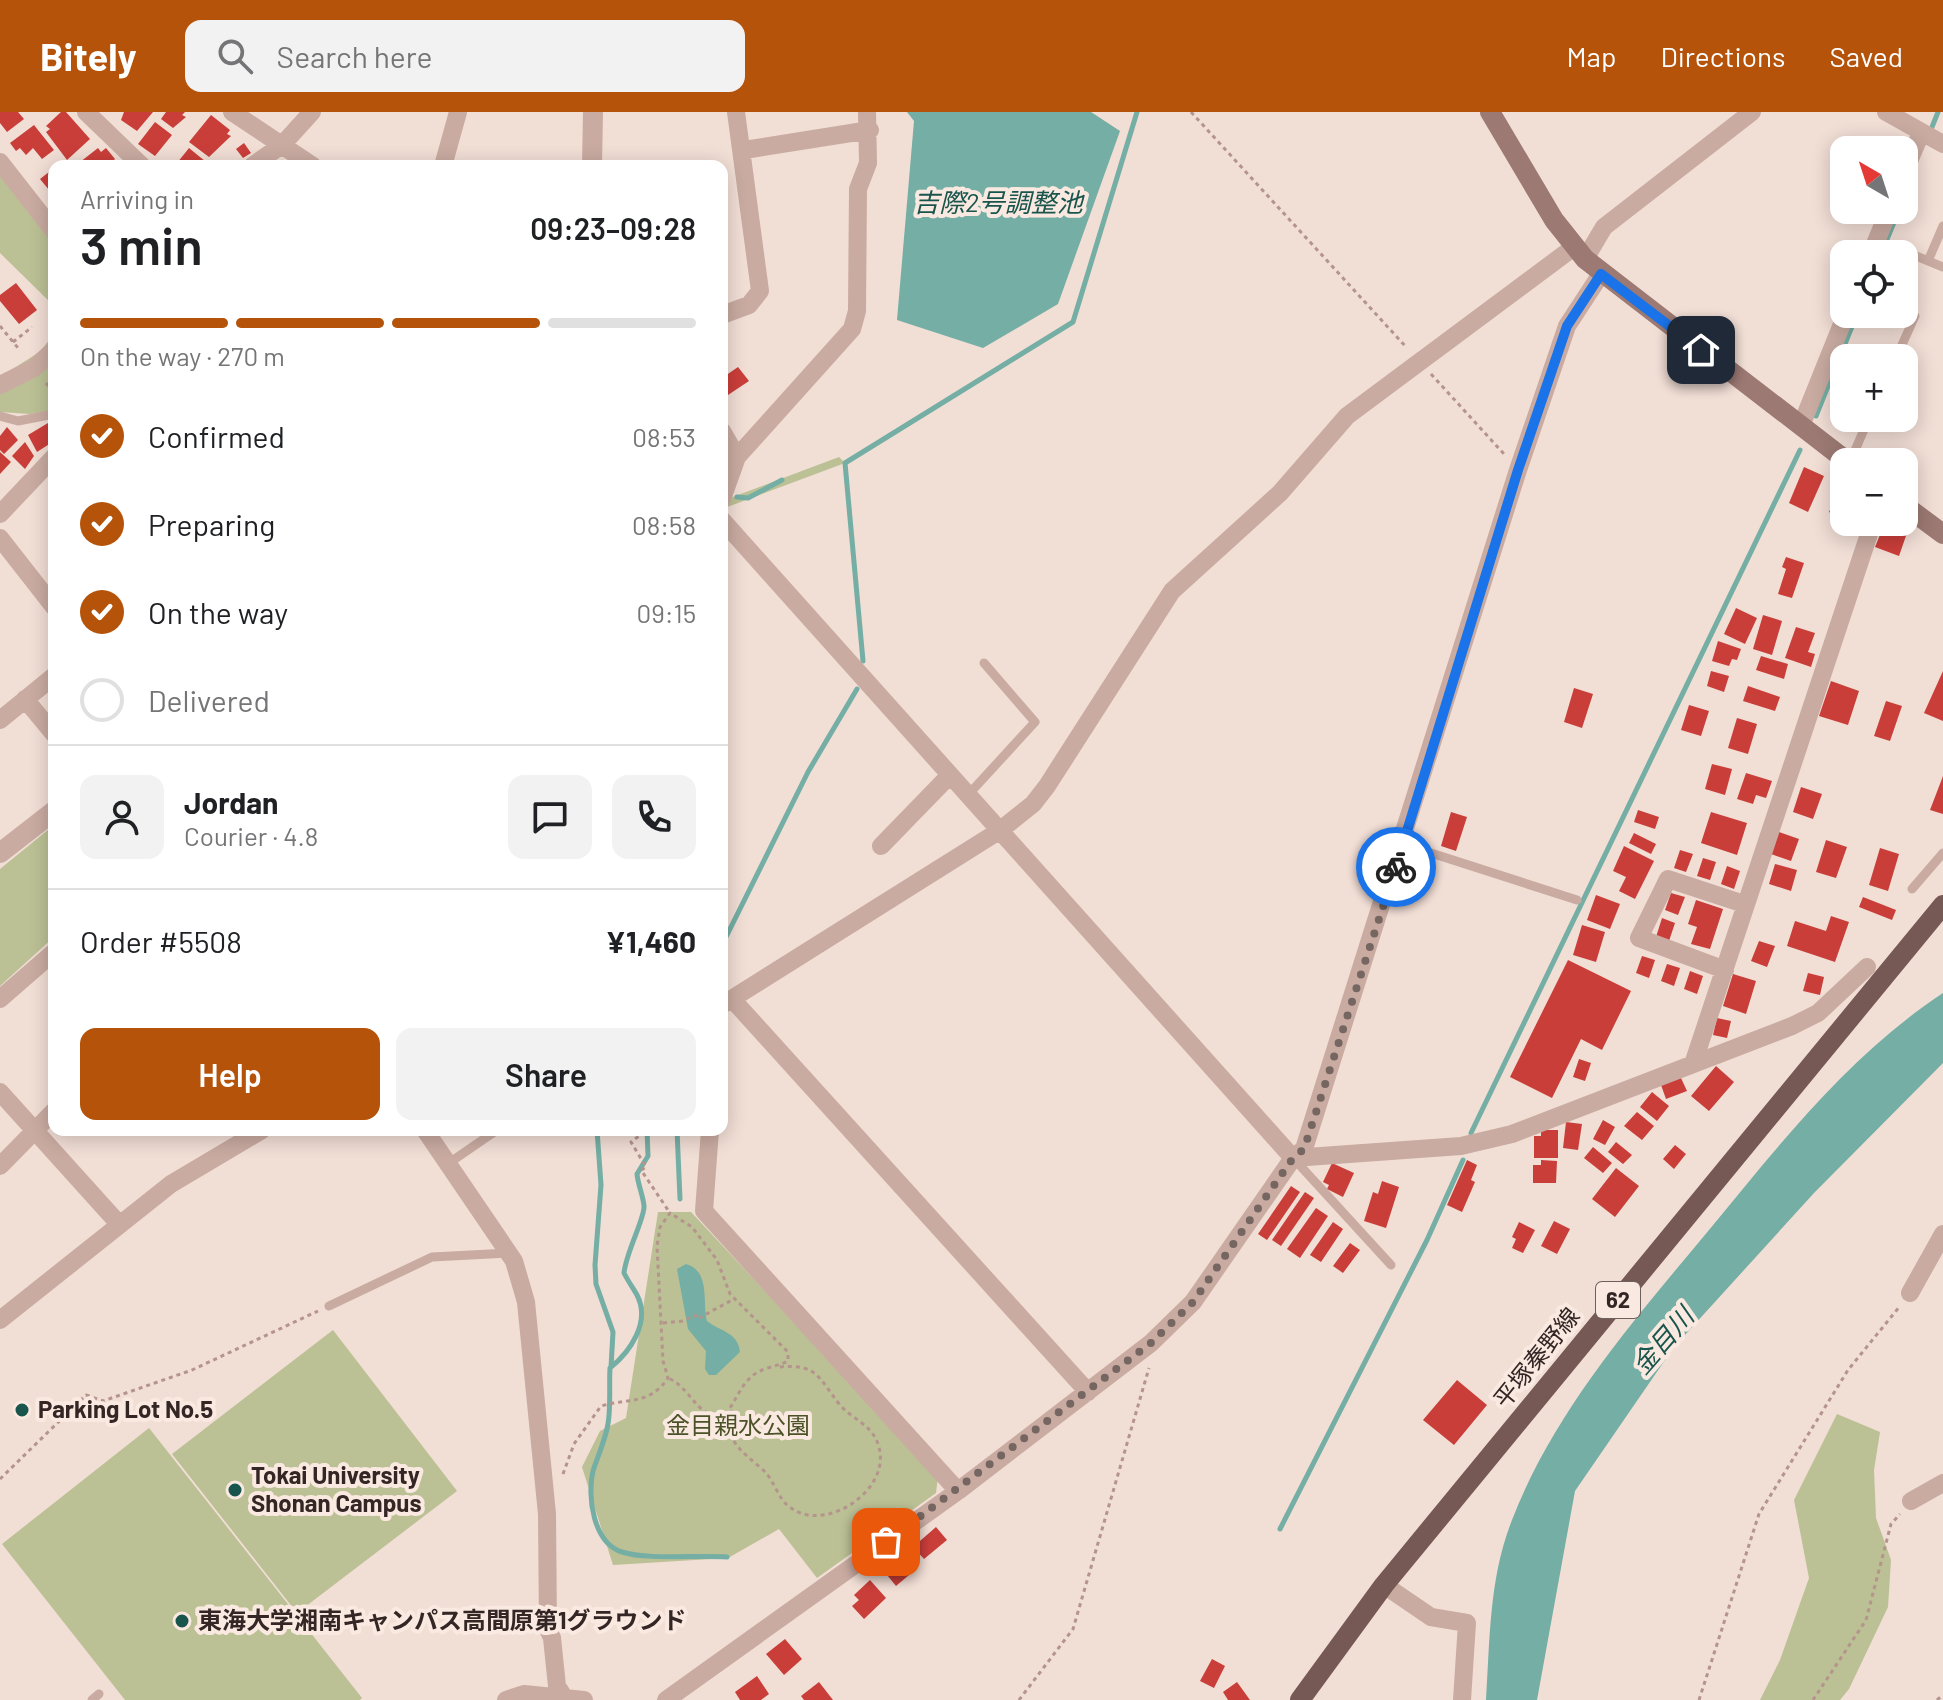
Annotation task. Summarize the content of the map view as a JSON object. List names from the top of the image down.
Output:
{
  "streets": {
    "main road": ["62", "平塚秦野線"]
  },
  "water": ["吉際2号調整池", "金目川"],
  "parks": ["金目親水公園"],
  "places": ["Parking Lot No.5", "Tokai University Shonan Campus", "東海大学湘南キャンパス高間原第1グラウンド"],
  "north": "top left",
  "page": {
    "header": "Bitely",
    "search": "Search here",
    "nav": ["Map", "Directions", "Saved"],
    "map_buttons": ["+", "−"],
    "heading": ["3 min", "Arriving in", "09:23–09:28"],
    "panel": [
      "Jordan",
      "Courier · 4.8",
      "Order #5508",
      "¥1,460"
    ],
    "bar": "On the way · 270 m",
    "list": [
      ["Confirmed", "08:53"],
      ["Preparing", "08:58"],
      ["On the way", "09:15"],
      "Delivered"
    ],
    "buttons": ["Help", "Share"]
  }
}
